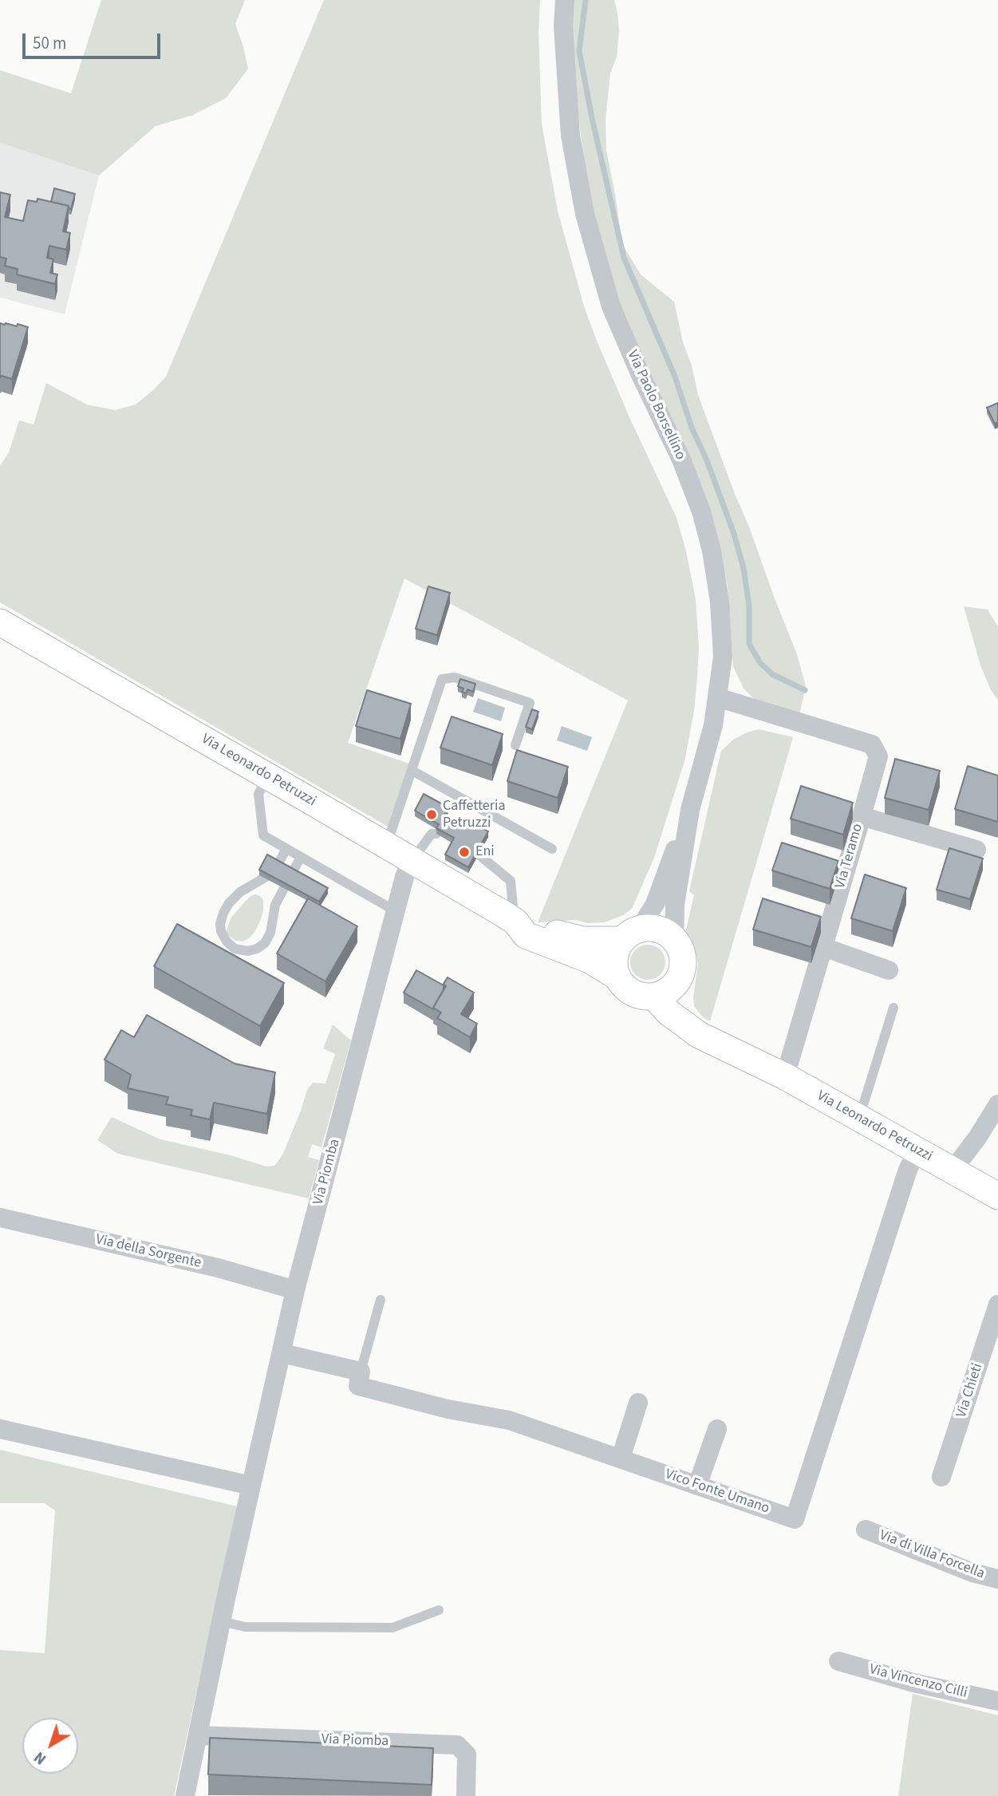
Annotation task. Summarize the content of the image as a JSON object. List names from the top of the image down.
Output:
{
  "streets": {
    "main road": ["Via Leonardo Petruzzi"],
    "street": [
      "Via Paolo Borsellino",
      "Via Teramo",
      "Via Piomba",
      "Via della Sorgente",
      "Via Chieti",
      "Vico Fonte Umano",
      "Via di Villa Forcella",
      "Via Vincenzo Cilli"
    ]
  },
  "crossings": [
    ["Via Paolo Borsellino", "Via Leonardo Petruzzi"],
    ["Via Leonardo Petruzzi", "Via Teramo"],
    ["Via Leonardo Petruzzi", "Via Piomba"],
    ["Via Leonardo Petruzzi", "Vico Fonte Umano"],
    ["Via Piomba", "Via della Sorgente"]
  ],
  "places": ["Caffetteria Petruzzi", "Eni"],
  "scale_bar": "50 m",
  "north": "bottom left"
}
